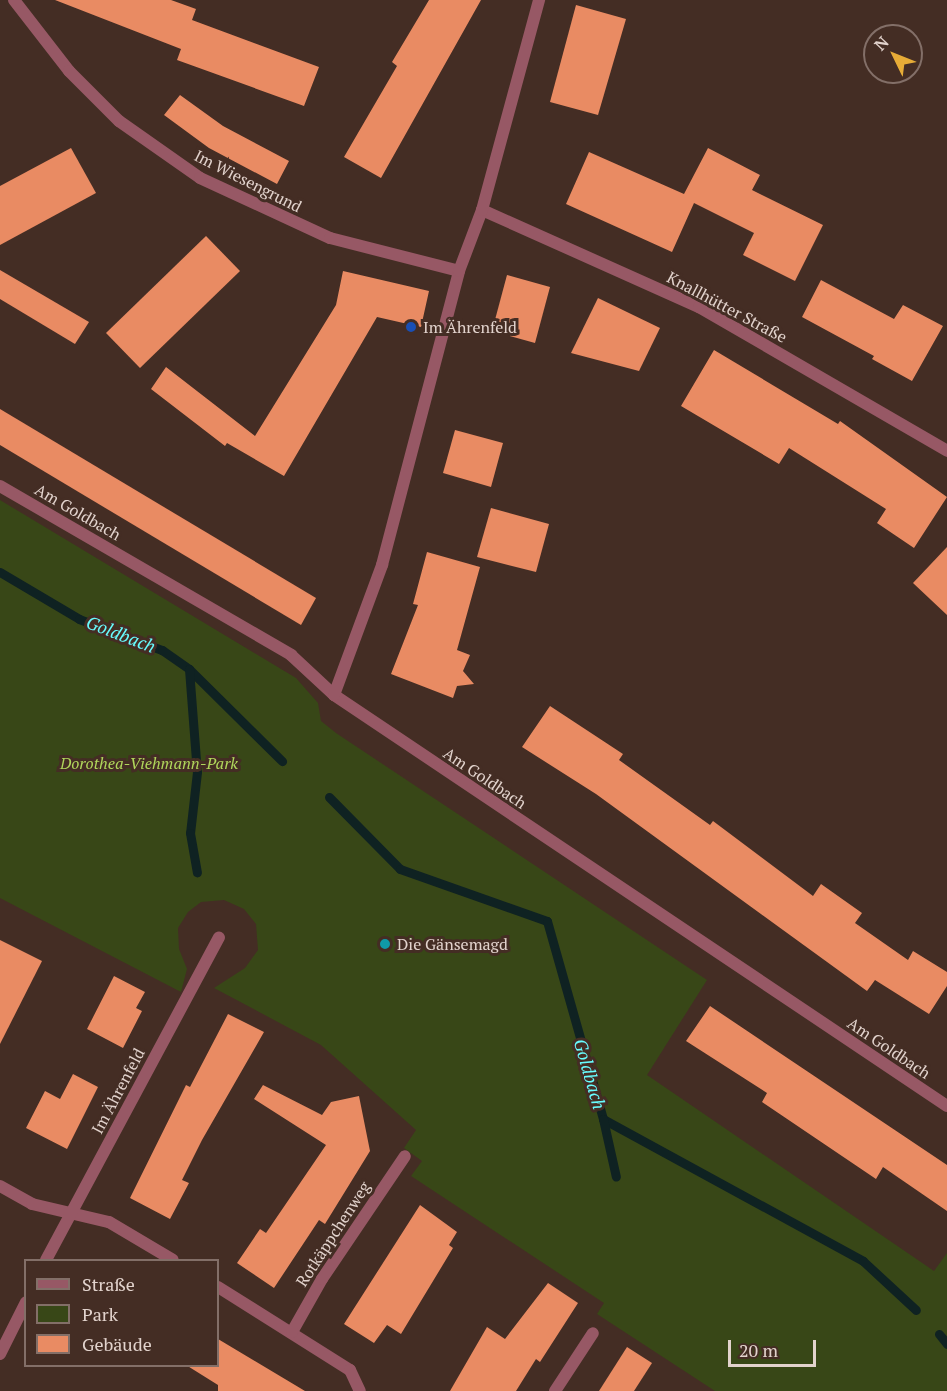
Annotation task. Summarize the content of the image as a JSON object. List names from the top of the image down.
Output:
{
  "streets": {
    "street": [
      "Im Wiesengrund",
      "Knallhütter Straße",
      "Am Goldbach",
      "Im Ährenfeld",
      "Rotkäppchenweg"
    ]
  },
  "water": ["Goldbach"],
  "parks": ["Dorothea-Viehmann-Park"],
  "places": ["Im Ährenfeld", "Die Gänsemagd"],
  "legend": ["Straße", "Park", "Gebäude"],
  "scale_bar": "20 m",
  "north": "top left"
}
